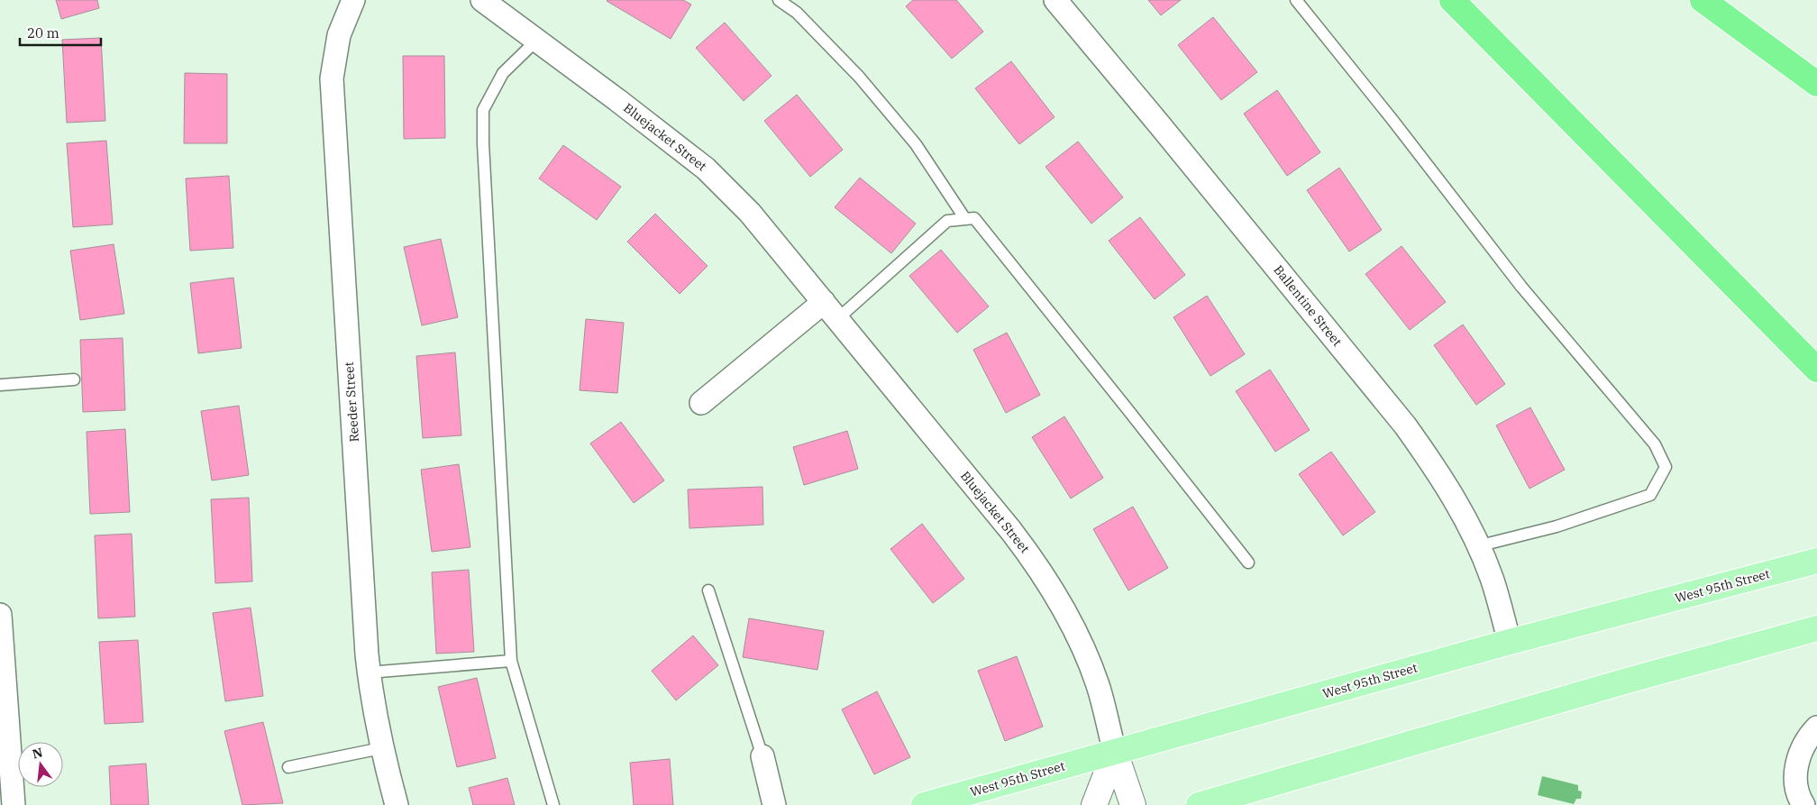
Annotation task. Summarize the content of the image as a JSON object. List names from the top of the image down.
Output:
{
  "streets": {
    "main road": ["West 95th Street"],
    "street": ["Bluejacket Street", "Ballentine Street", "Reeder Street"]
  },
  "crossings": [
    ["Bluejacket Street", "West 95th Street"],
    ["Ballentine Street", "West 95th Street"]
  ],
  "scale_bar": "20 m",
  "north": "top"
}
